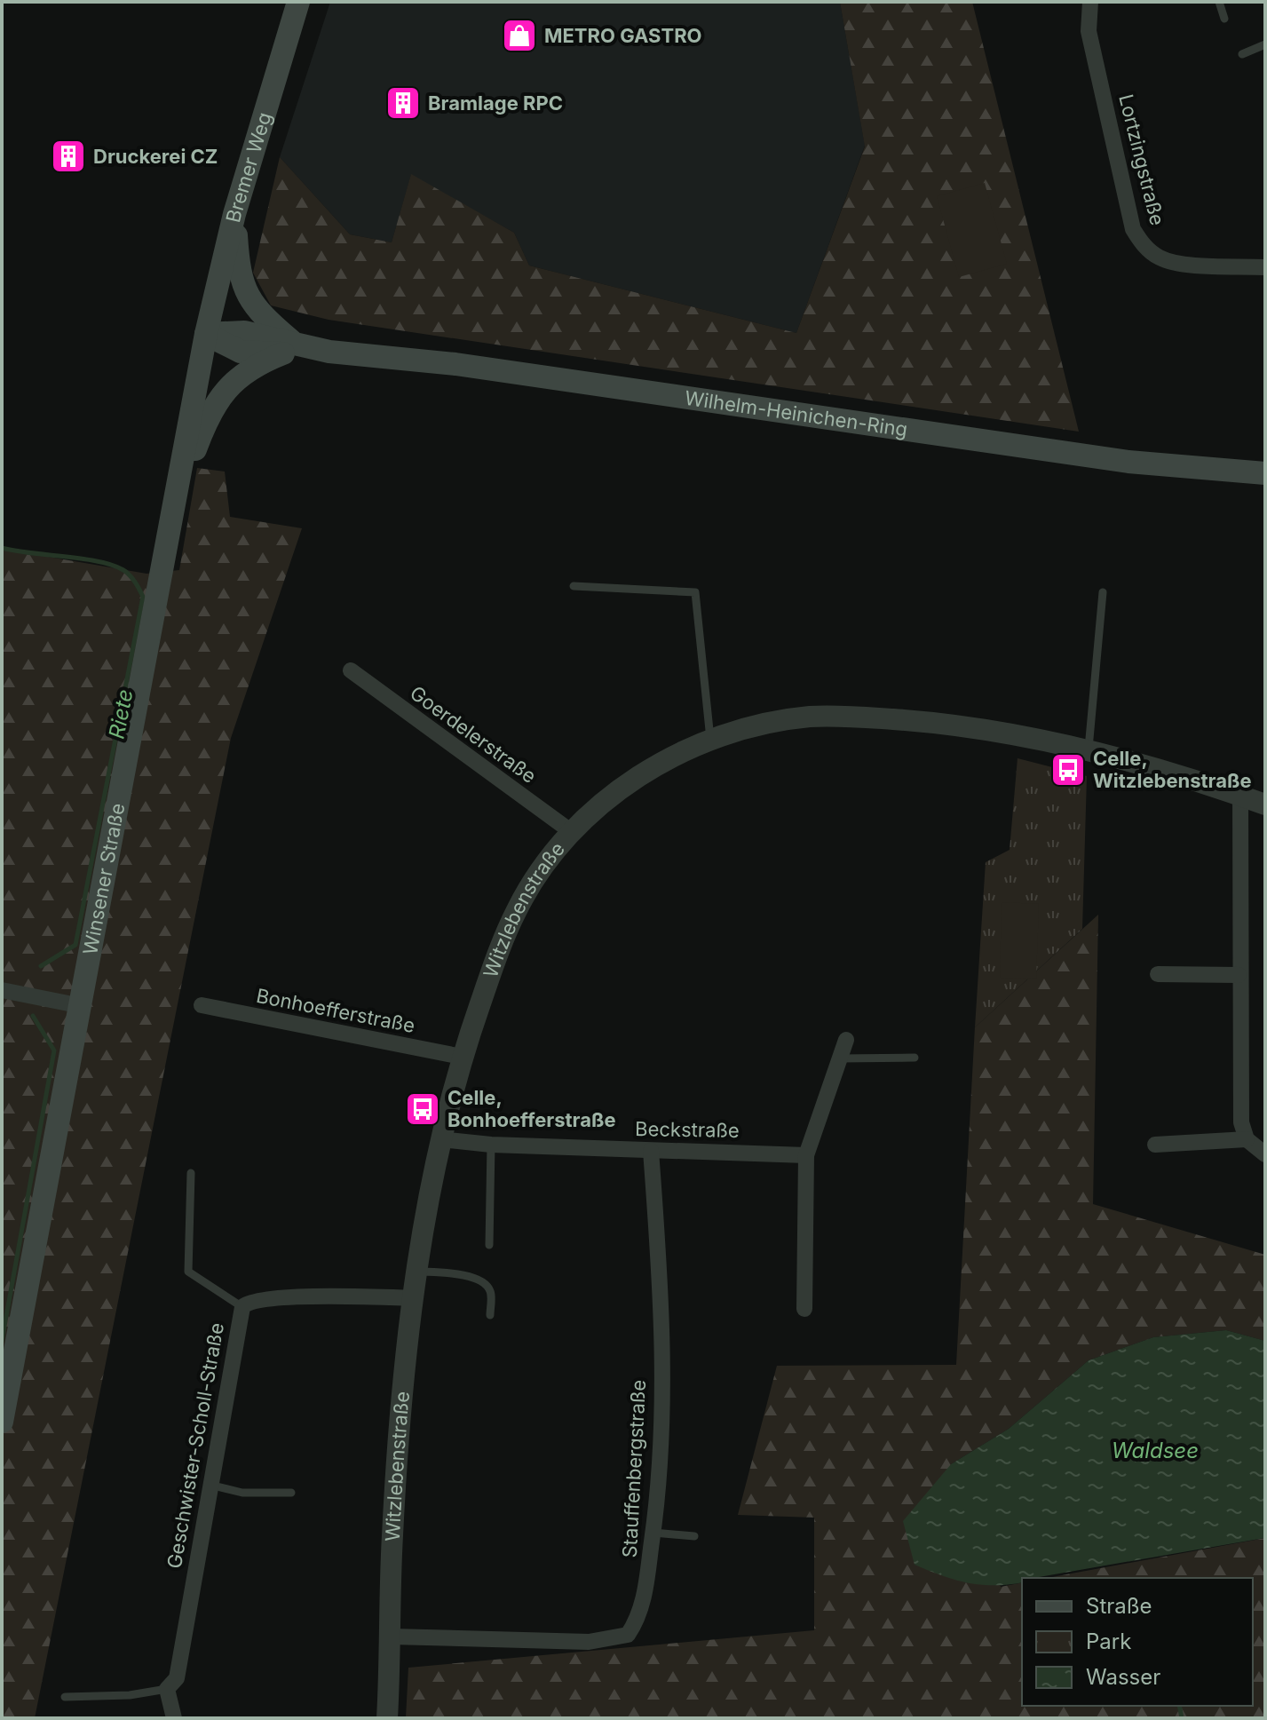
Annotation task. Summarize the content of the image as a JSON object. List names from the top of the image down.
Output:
{
  "streets": {
    "main road": ["Bremer Weg", "Wilhelm-Heinichen-Ring", "Winsener Straße"],
    "street": [
      "Lortzingstraße",
      "Goerdelerstraße",
      "Witzlebenstraße",
      "Bonhoefferstraße",
      "Beckstraße",
      "Geschwister-Scholl-Straße",
      "Stauffenbergstraße"
    ]
  },
  "crossings": [
    ["Bremer Weg", "Wilhelm-Heinichen-Ring"],
    ["Bremer Weg", "Winsener Straße"],
    ["Wilhelm-Heinichen-Ring", "Winsener Straße"],
    ["Goerdelerstraße", "Witzlebenstraße"],
    ["Witzlebenstraße", "Bonhoefferstraße"],
    ["Witzlebenstraße", "Beckstraße"],
    ["Witzlebenstraße", "Geschwister-Scholl-Straße"],
    ["Witzlebenstraße", "Stauffenbergstraße"],
    ["Beckstraße", "Stauffenbergstraße"]
  ],
  "water": ["Riete", "Waldsee"],
  "places": {
    "shop": ["METRO GASTRO"],
    "building": ["Bramlage RPC", "Druckerei CZ"],
    "bus stop": ["Celle, Witzlebenstraße", "Celle, Bonhoefferstraße"]
  },
  "legend": ["Straße", "Park", "Wasser"]
}
